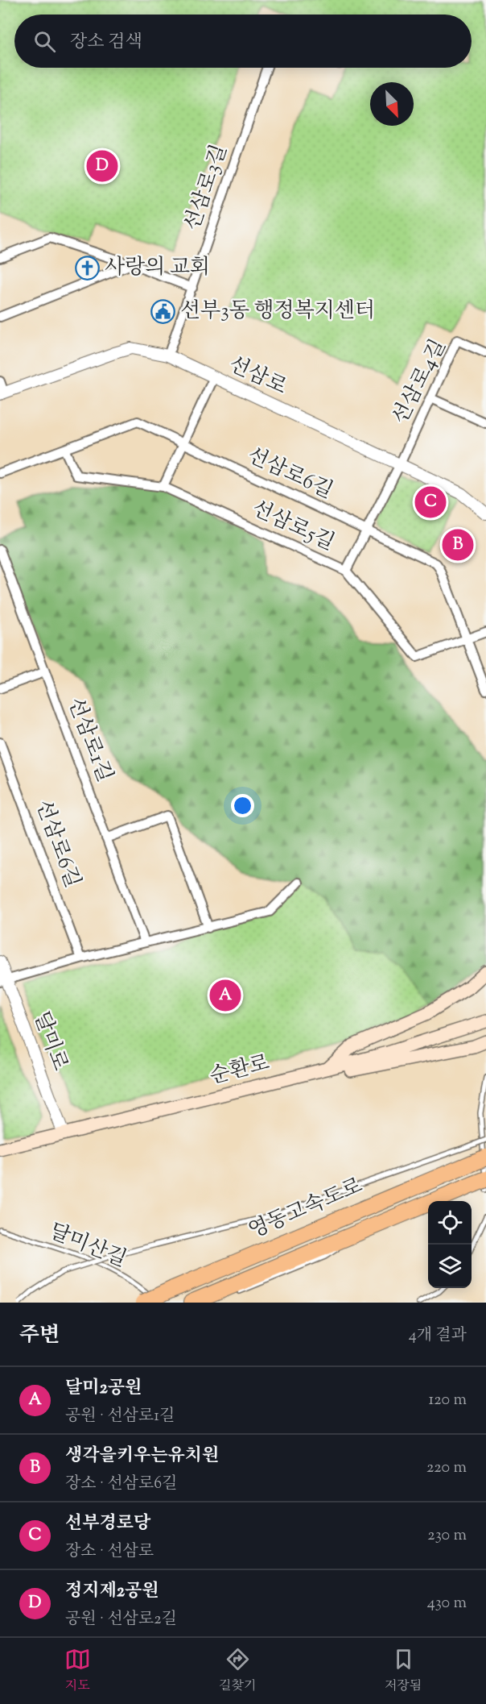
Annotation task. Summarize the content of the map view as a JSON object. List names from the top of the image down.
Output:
{
  "streets": {
    "highway": ["영동고속도로"],
    "main road": ["순환로"],
    "street": [
      "선삼로3길",
      "선삼로",
      "선삼로4길",
      "선삼로6길",
      "선삼로5길",
      "선삼로1길",
      "달미로"
    ],
    "lane": ["달미산길"]
  },
  "crossings": [
    ["선삼로3길", "선삼로"],
    ["선삼로", "선삼로4길"],
    ["선삼로4길", "선삼로6길"],
    ["선삼로4길", "선삼로5길"],
    ["선삼로6길", "선삼로5길"],
    ["달미로", "순환로"]
  ],
  "places": {
    "church": ["사랑의 교회"],
    "public building": ["선부3동 행정복지센터"]
  },
  "north": "bottom right",
  "page": {
    "search": "장소 검색",
    "pins": [
      "D",
      "C",
      "B",
      "A"
    ],
    "heading": ["주변", "4개 결과"],
    "list": [
      {
        "mark": "A",
        "name": "달미2공원",
        "note": "공원 · 선삼로1길",
        "value": "120 m"
      },
      {
        "mark": "B",
        "name": "생각을키우는유치원",
        "note": "장소 · 선삼로6길",
        "value": "220 m"
      },
      {
        "mark": "C",
        "name": "선부경로당",
        "note": "장소 · 선삼로",
        "value": "230 m"
      },
      {
        "mark": "D",
        "name": "정지제2공원",
        "note": "공원 · 선삼로2길",
        "value": "430 m"
      }
    ],
    "nav": ["지도", "길찾기", "저장됨"]
  }
}
